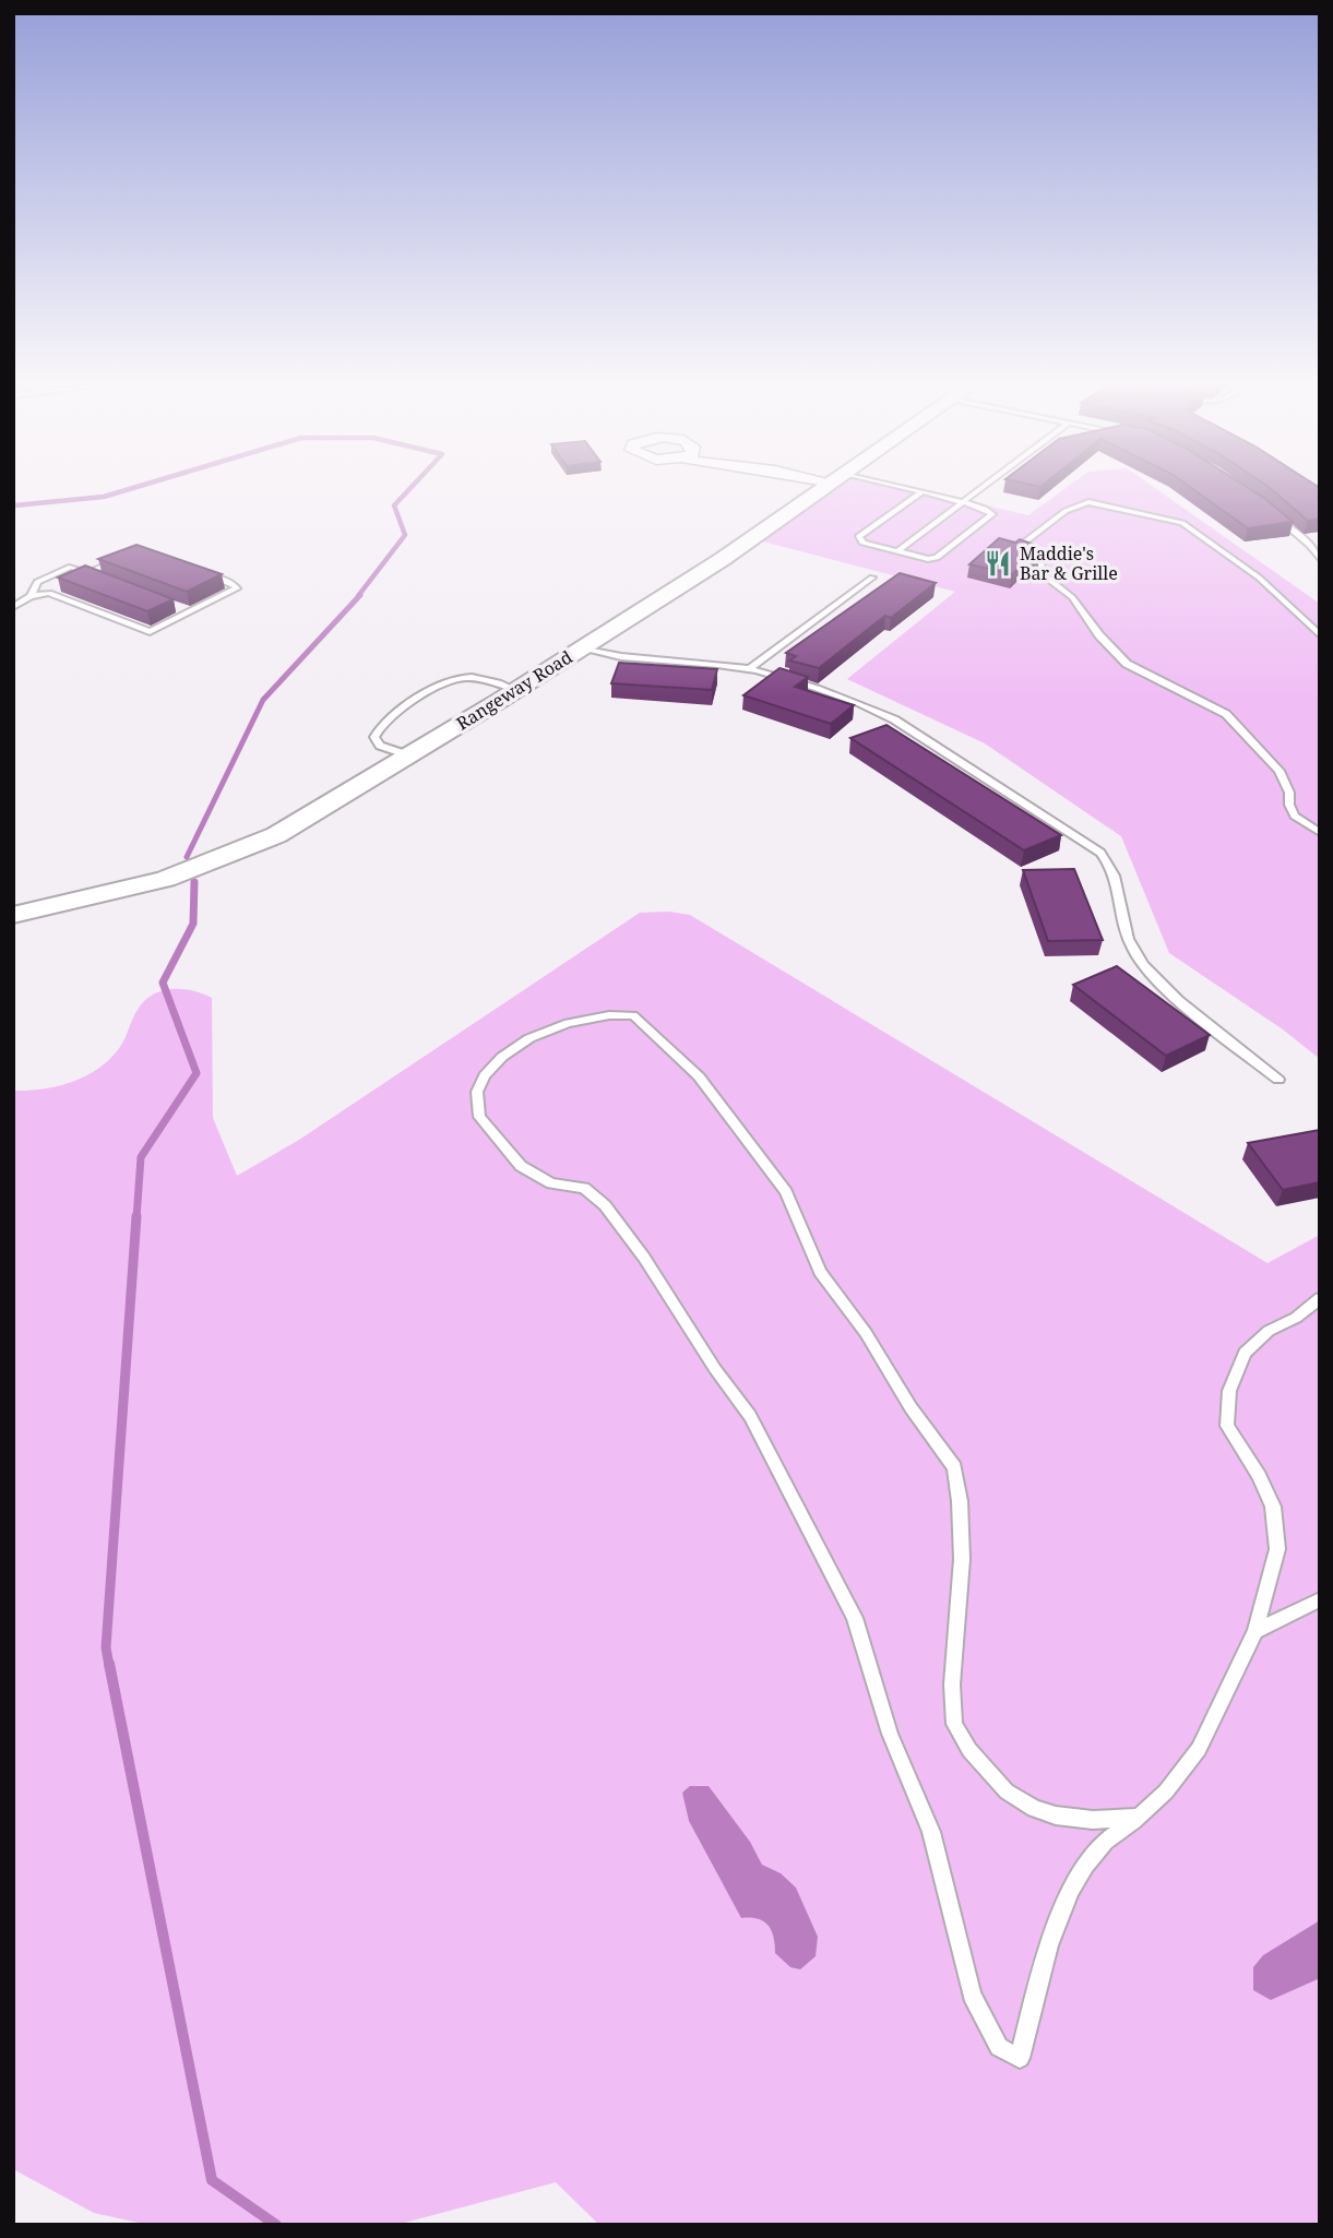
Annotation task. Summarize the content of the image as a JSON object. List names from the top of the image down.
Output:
{
  "streets": {
    "street": ["Rangeway Road"]
  },
  "places": {
    "restaurant": ["Maddie's Bar & Grille"]
  }
}
